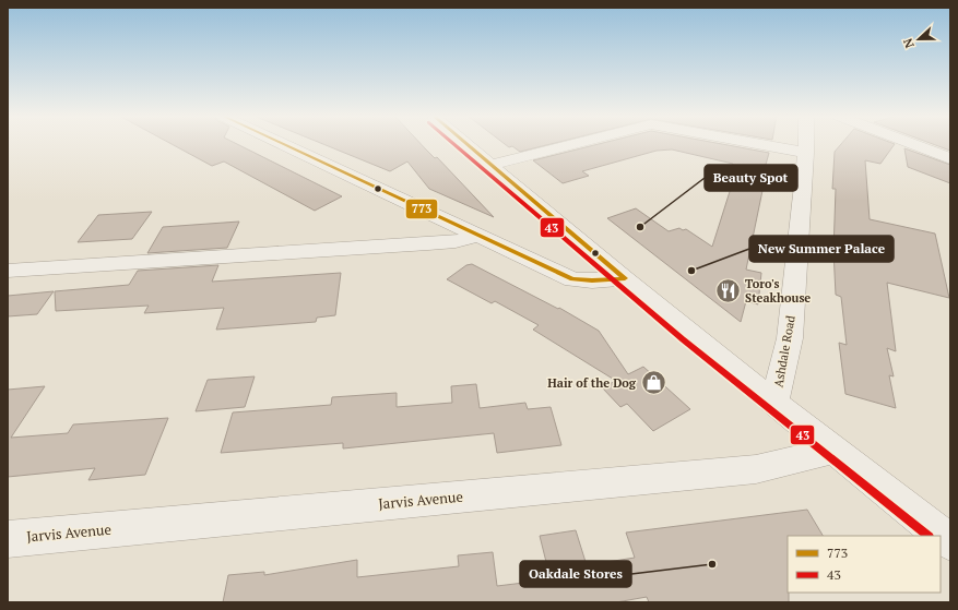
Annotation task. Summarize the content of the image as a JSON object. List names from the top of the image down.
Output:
{
  "streets": {
    "street": ["Ashdale Road", "Jarvis Avenue"]
  },
  "places": {
    "other": ["Beauty Spot", "New Summer Palace", "Oakdale Stores"],
    "restaurant": ["Toro's Steakhouse"],
    "shop": ["Hair of the Dog"]
  },
  "lines": ["transit line 773", "transit line 43"],
  "legend": ["773", "43"],
  "north": "left"
}
